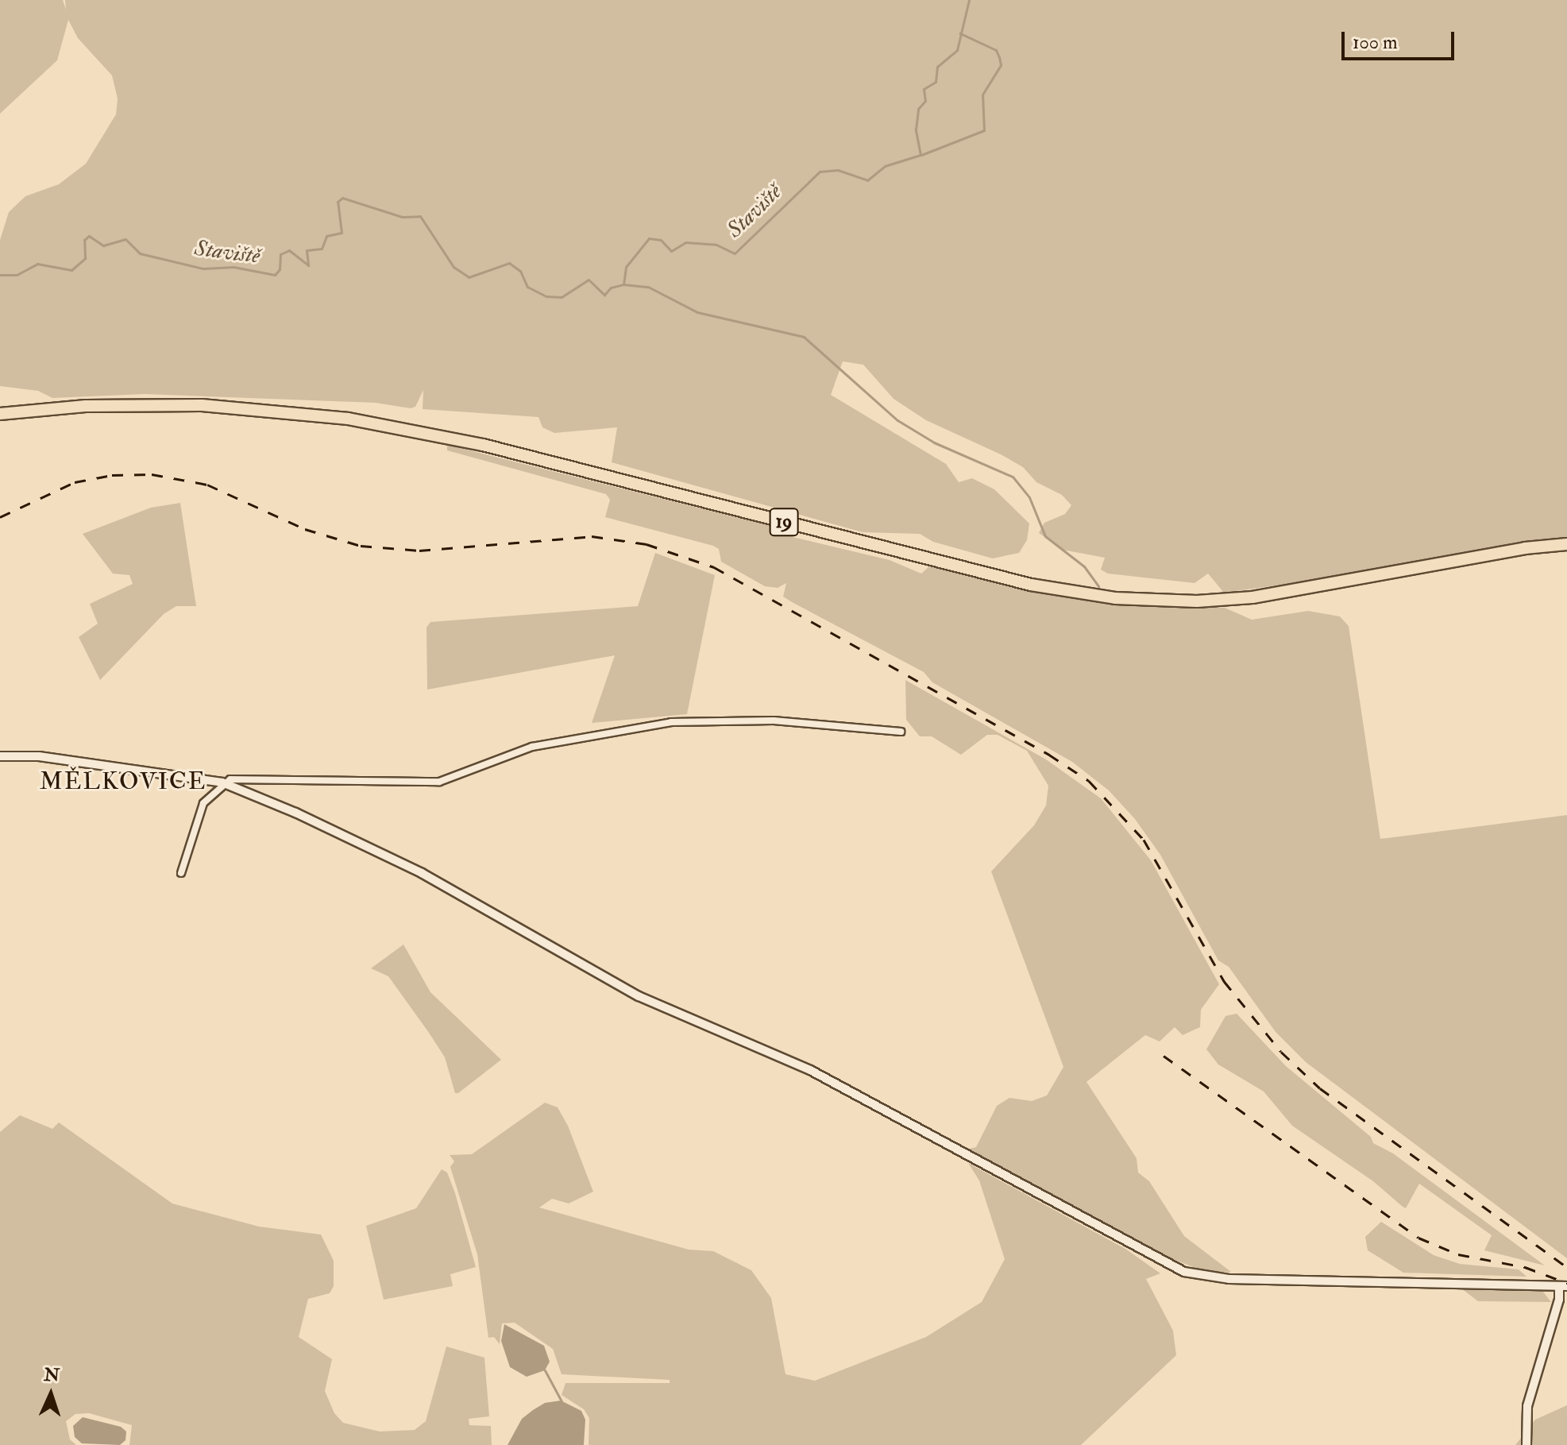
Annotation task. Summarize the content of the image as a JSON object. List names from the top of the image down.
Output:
{
  "streets": {
    "main road": ["19"]
  },
  "districts": ["MĚLKOVICE"],
  "water": ["Staviště"],
  "scale_bar": "100 m",
  "north": "top"
}
